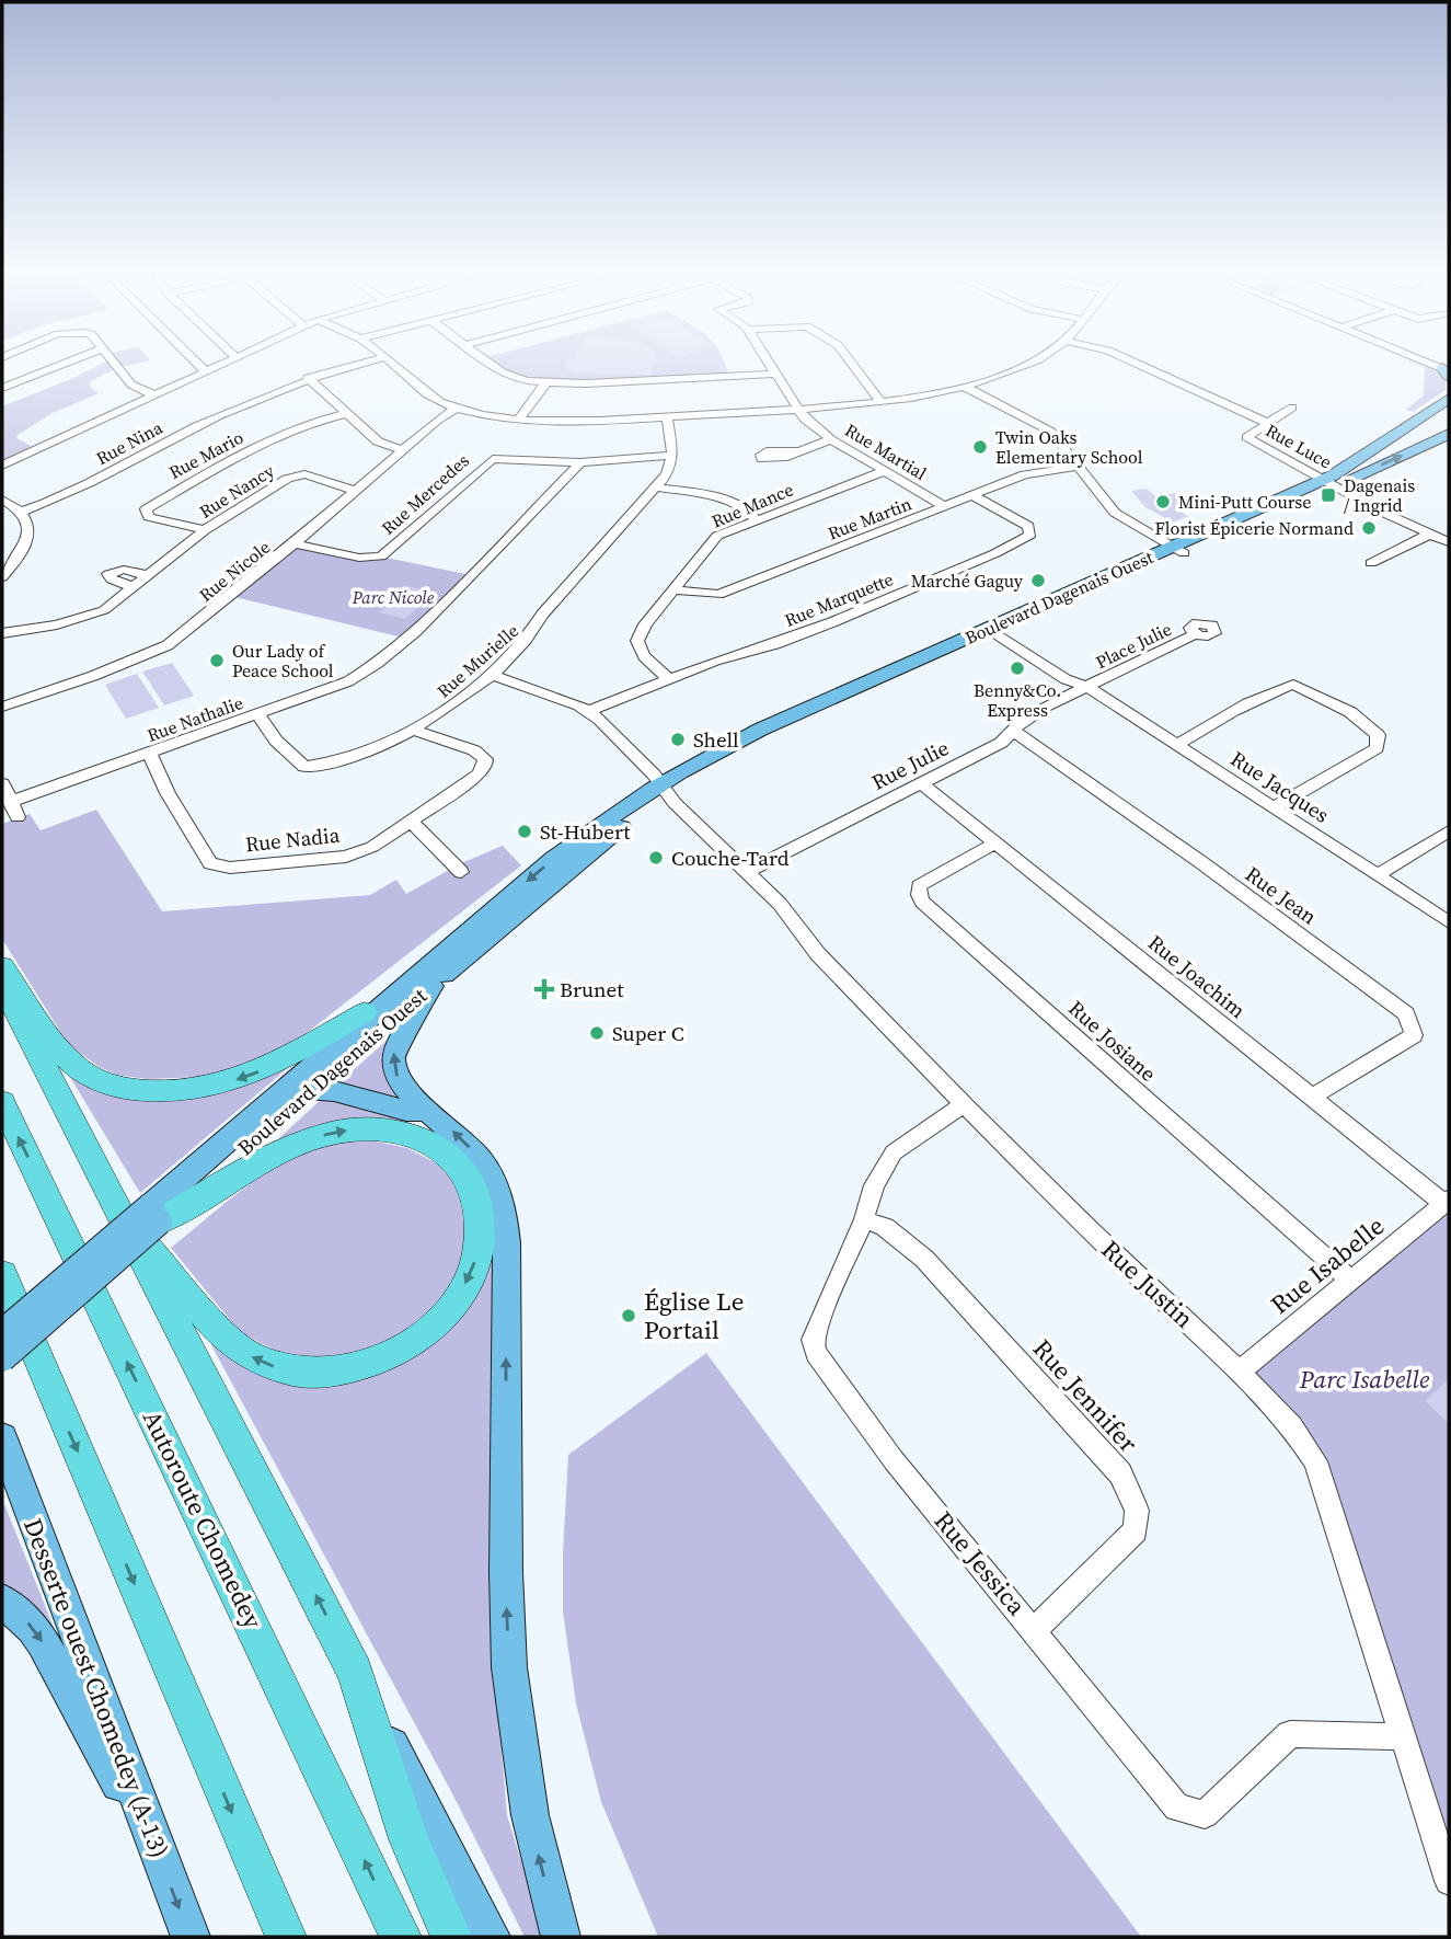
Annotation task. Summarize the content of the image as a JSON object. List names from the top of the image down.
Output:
{
  "streets": {
    "highway": ["Autoroute Chomedey"],
    "main road": ["Boulevard Dagenais Ouest", "Desserte ouest Chomedey (A-13)"],
    "street": [
      "Rue Nina",
      "Rue Luce",
      "Rue Martial",
      "Rue Mario",
      "Rue Nancy",
      "Rue Mercedes",
      "Rue Mance",
      "Rue Martin",
      "Rue Nicole",
      "Rue Marquette",
      "Place Julie",
      "Rue Murielle",
      "Rue Nathalie",
      "Rue Julie",
      "Rue Jacques",
      "Rue Nadia",
      "Rue Jean",
      "Rue Joachim",
      "Rue Josiane",
      "Rue Isabelle",
      "Rue Justin",
      "Rue Jennifer",
      "Rue Jessica"
    ]
  },
  "crossings": [
    ["Rue Luce", "Boulevard Dagenais Ouest"],
    ["Rue Martial", "Rue Mance"],
    ["Rue Martial", "Rue Martin"],
    ["Rue Mario", "Rue Nancy"],
    ["Rue Nancy", "Rue Nicole"],
    ["Rue Mercedes", "Rue Nicole"],
    ["Rue Mercedes", "Rue Murielle"],
    ["Rue Mercedes", "Rue Nathalie"],
    ["Rue Mance", "Rue Martin"],
    ["Rue Mance", "Rue Marquette"],
    ["Rue Martin", "Rue Marquette"],
    ["Boulevard Dagenais Ouest", "Rue Jacques"],
    ["Boulevard Dagenais Ouest", "Rue Justin"],
    ["Rue Marquette", "Rue Justin"],
    ["Place Julie", "Rue Julie"],
    ["Place Julie", "Rue Jacques"],
    ["Rue Murielle", "Rue Nathalie"],
    ["Rue Murielle", "Rue Nadia"],
    ["Rue Nathalie", "Rue Nadia"],
    ["Rue Julie", "Rue Jacques"],
    ["Rue Julie", "Rue Jean"],
    ["Rue Julie", "Rue Joachim"],
    ["Rue Julie", "Rue Justin"],
    ["Rue Jean", "Rue Joachim"],
    ["Rue Joachim", "Rue Josiane"],
    ["Rue Joachim", "Rue Isabelle"],
    ["Rue Josiane", "Rue Isabelle"],
    ["Rue Isabelle", "Rue Justin"],
    ["Rue Justin", "Rue Jessica"],
    ["Rue Jennifer", "Rue Jessica"]
  ],
  "parks": ["Parc Nicole", "Parc Isabelle"],
  "places": {
    "other": [
      "Twin Oaks Elementary School",
      "Mini-Putt Course",
      "Florist Épicerie Normand",
      "Marché Gaguy",
      "Our Lady of Peace School",
      "Benny&Co. Express",
      "Shell",
      "St-Hubert",
      "Couche-Tard",
      "Super C",
      "Église Le Portail"
    ],
    "transit": ["Dagenais / Ingrid"],
    "health": ["Brunet"]
  }
}
